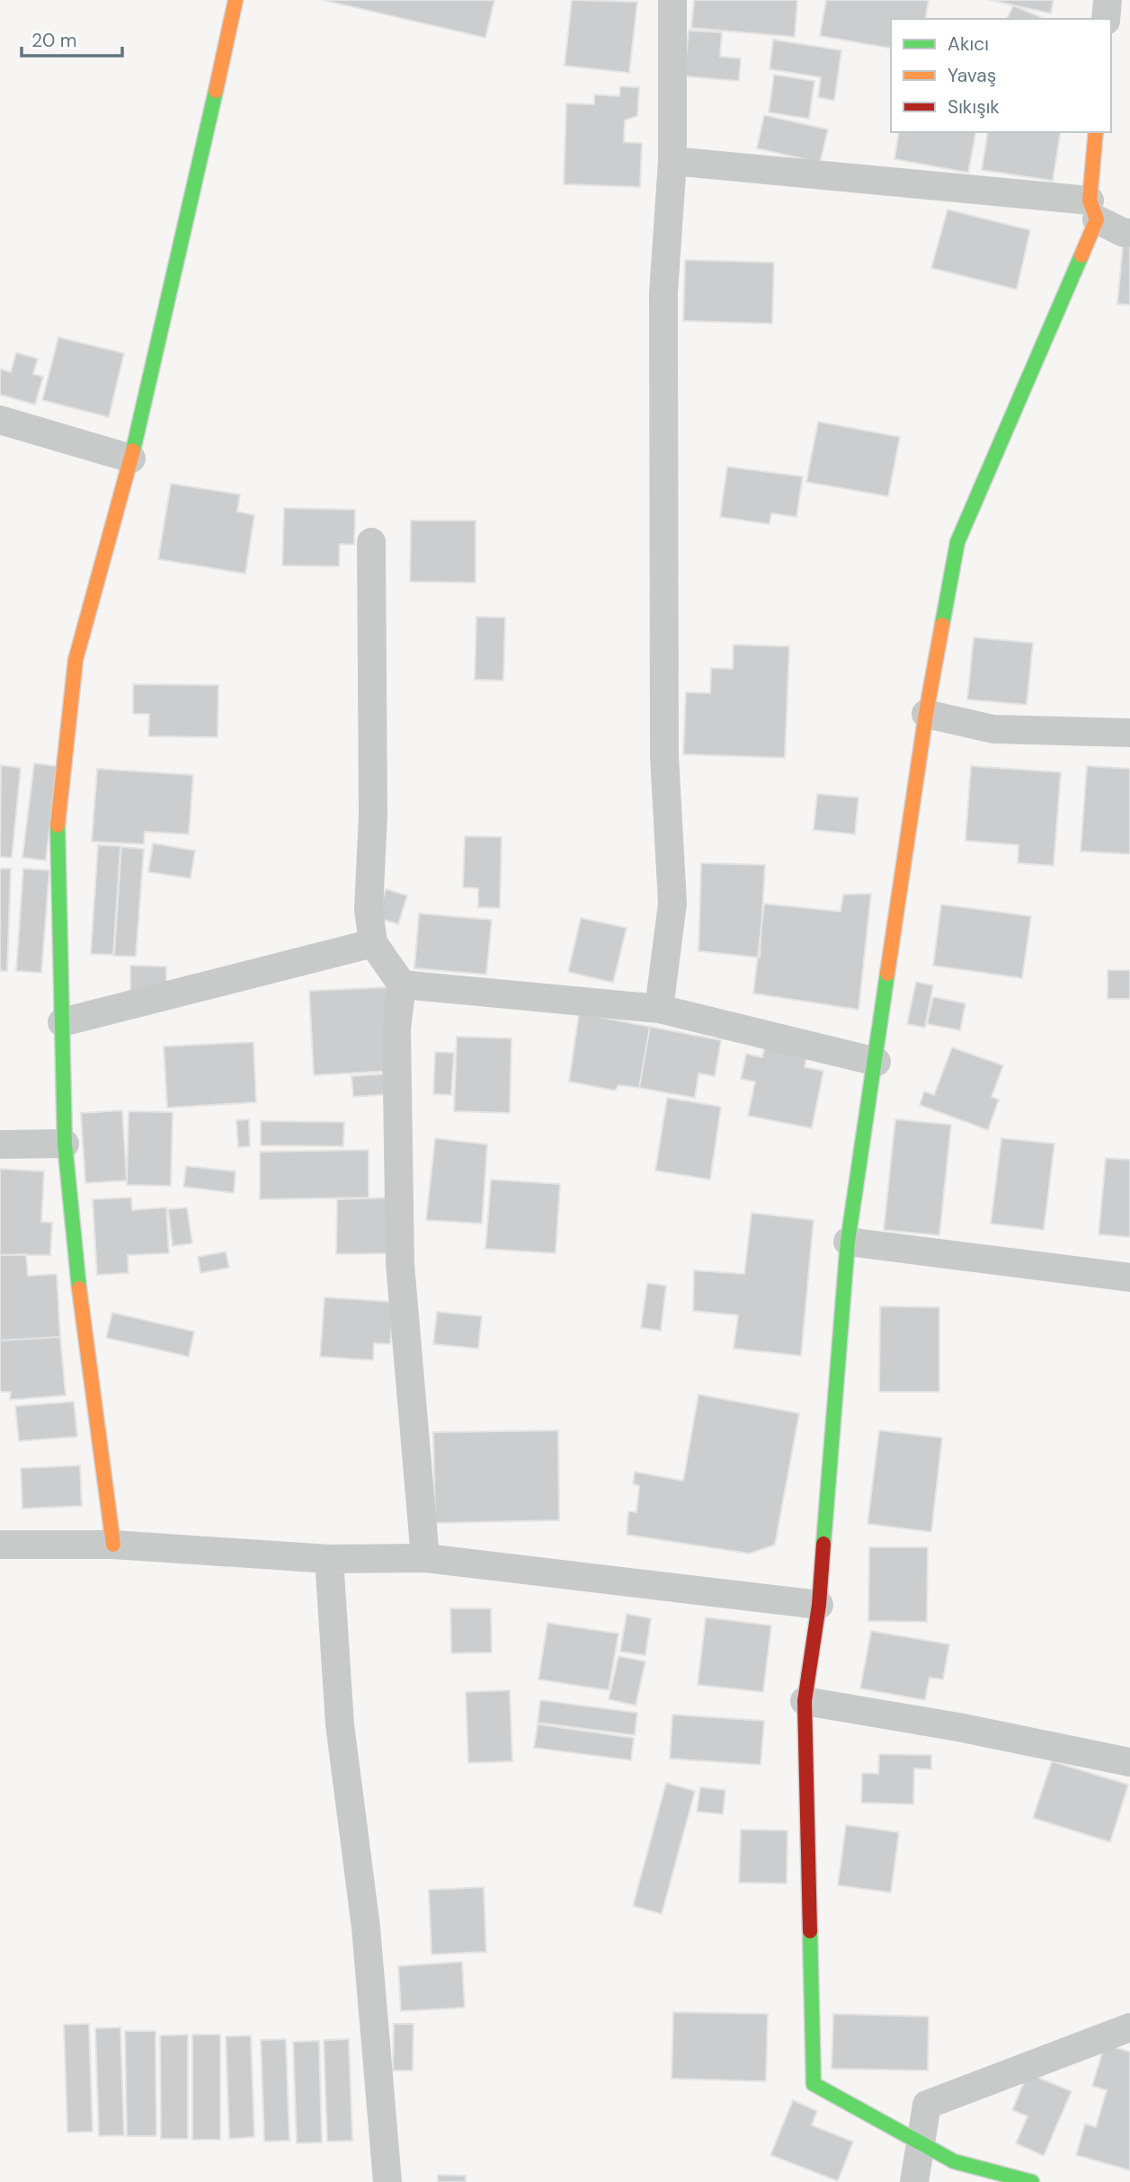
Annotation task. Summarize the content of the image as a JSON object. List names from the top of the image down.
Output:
{
  "legend": ["Akıcı", "Yavaş", "Sıkışık"],
  "scale_bar": "20 m"
}
